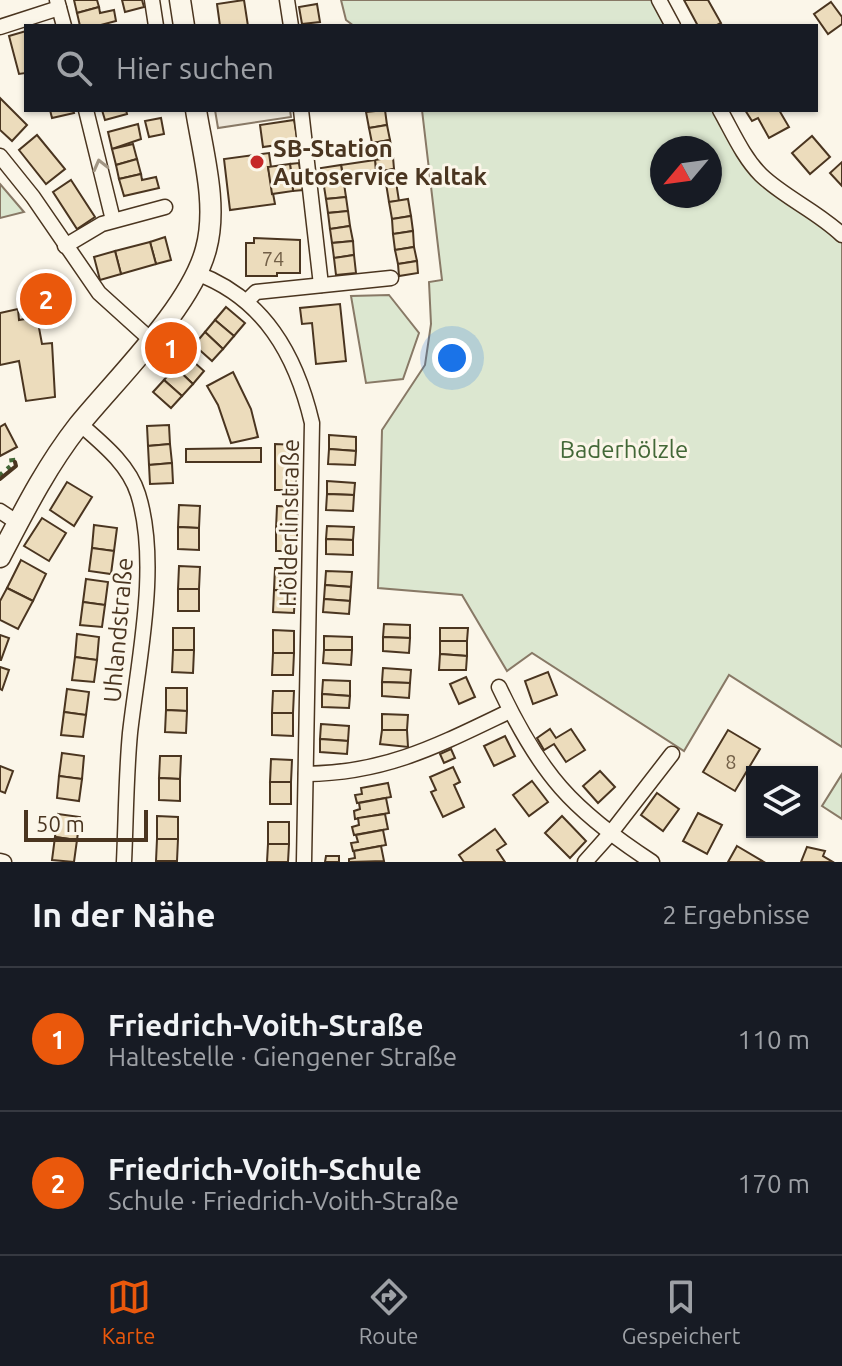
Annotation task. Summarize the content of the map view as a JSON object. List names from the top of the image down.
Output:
{
  "streets": {
    "street": ["Hölderlinstraße", "Uhlandstraße"]
  },
  "parks": ["Baderhölzle"],
  "places": ["SB-Station Autoservice Kaltak"],
  "house_numbers": ["74", "8"],
  "scale_bar": "50 m",
  "north": "bottom left",
  "page": {
    "search": "Hier suchen",
    "pins": ["2", "1"],
    "scale": "50 m",
    "heading": ["In der Nähe", "2 Ergebnisse"],
    "list": [
      {
        "mark": "1",
        "name": "Friedrich-Voith-Straße",
        "note": "Haltestelle · Giengener Straße",
        "value": "110 m"
      },
      {
        "mark": "2",
        "name": "Friedrich-Voith-Schule",
        "note": "Schule · Friedrich-Voith-Straße",
        "value": "170 m"
      }
    ],
    "nav": ["Karte", "Route", "Gespeichert"]
  }
}
